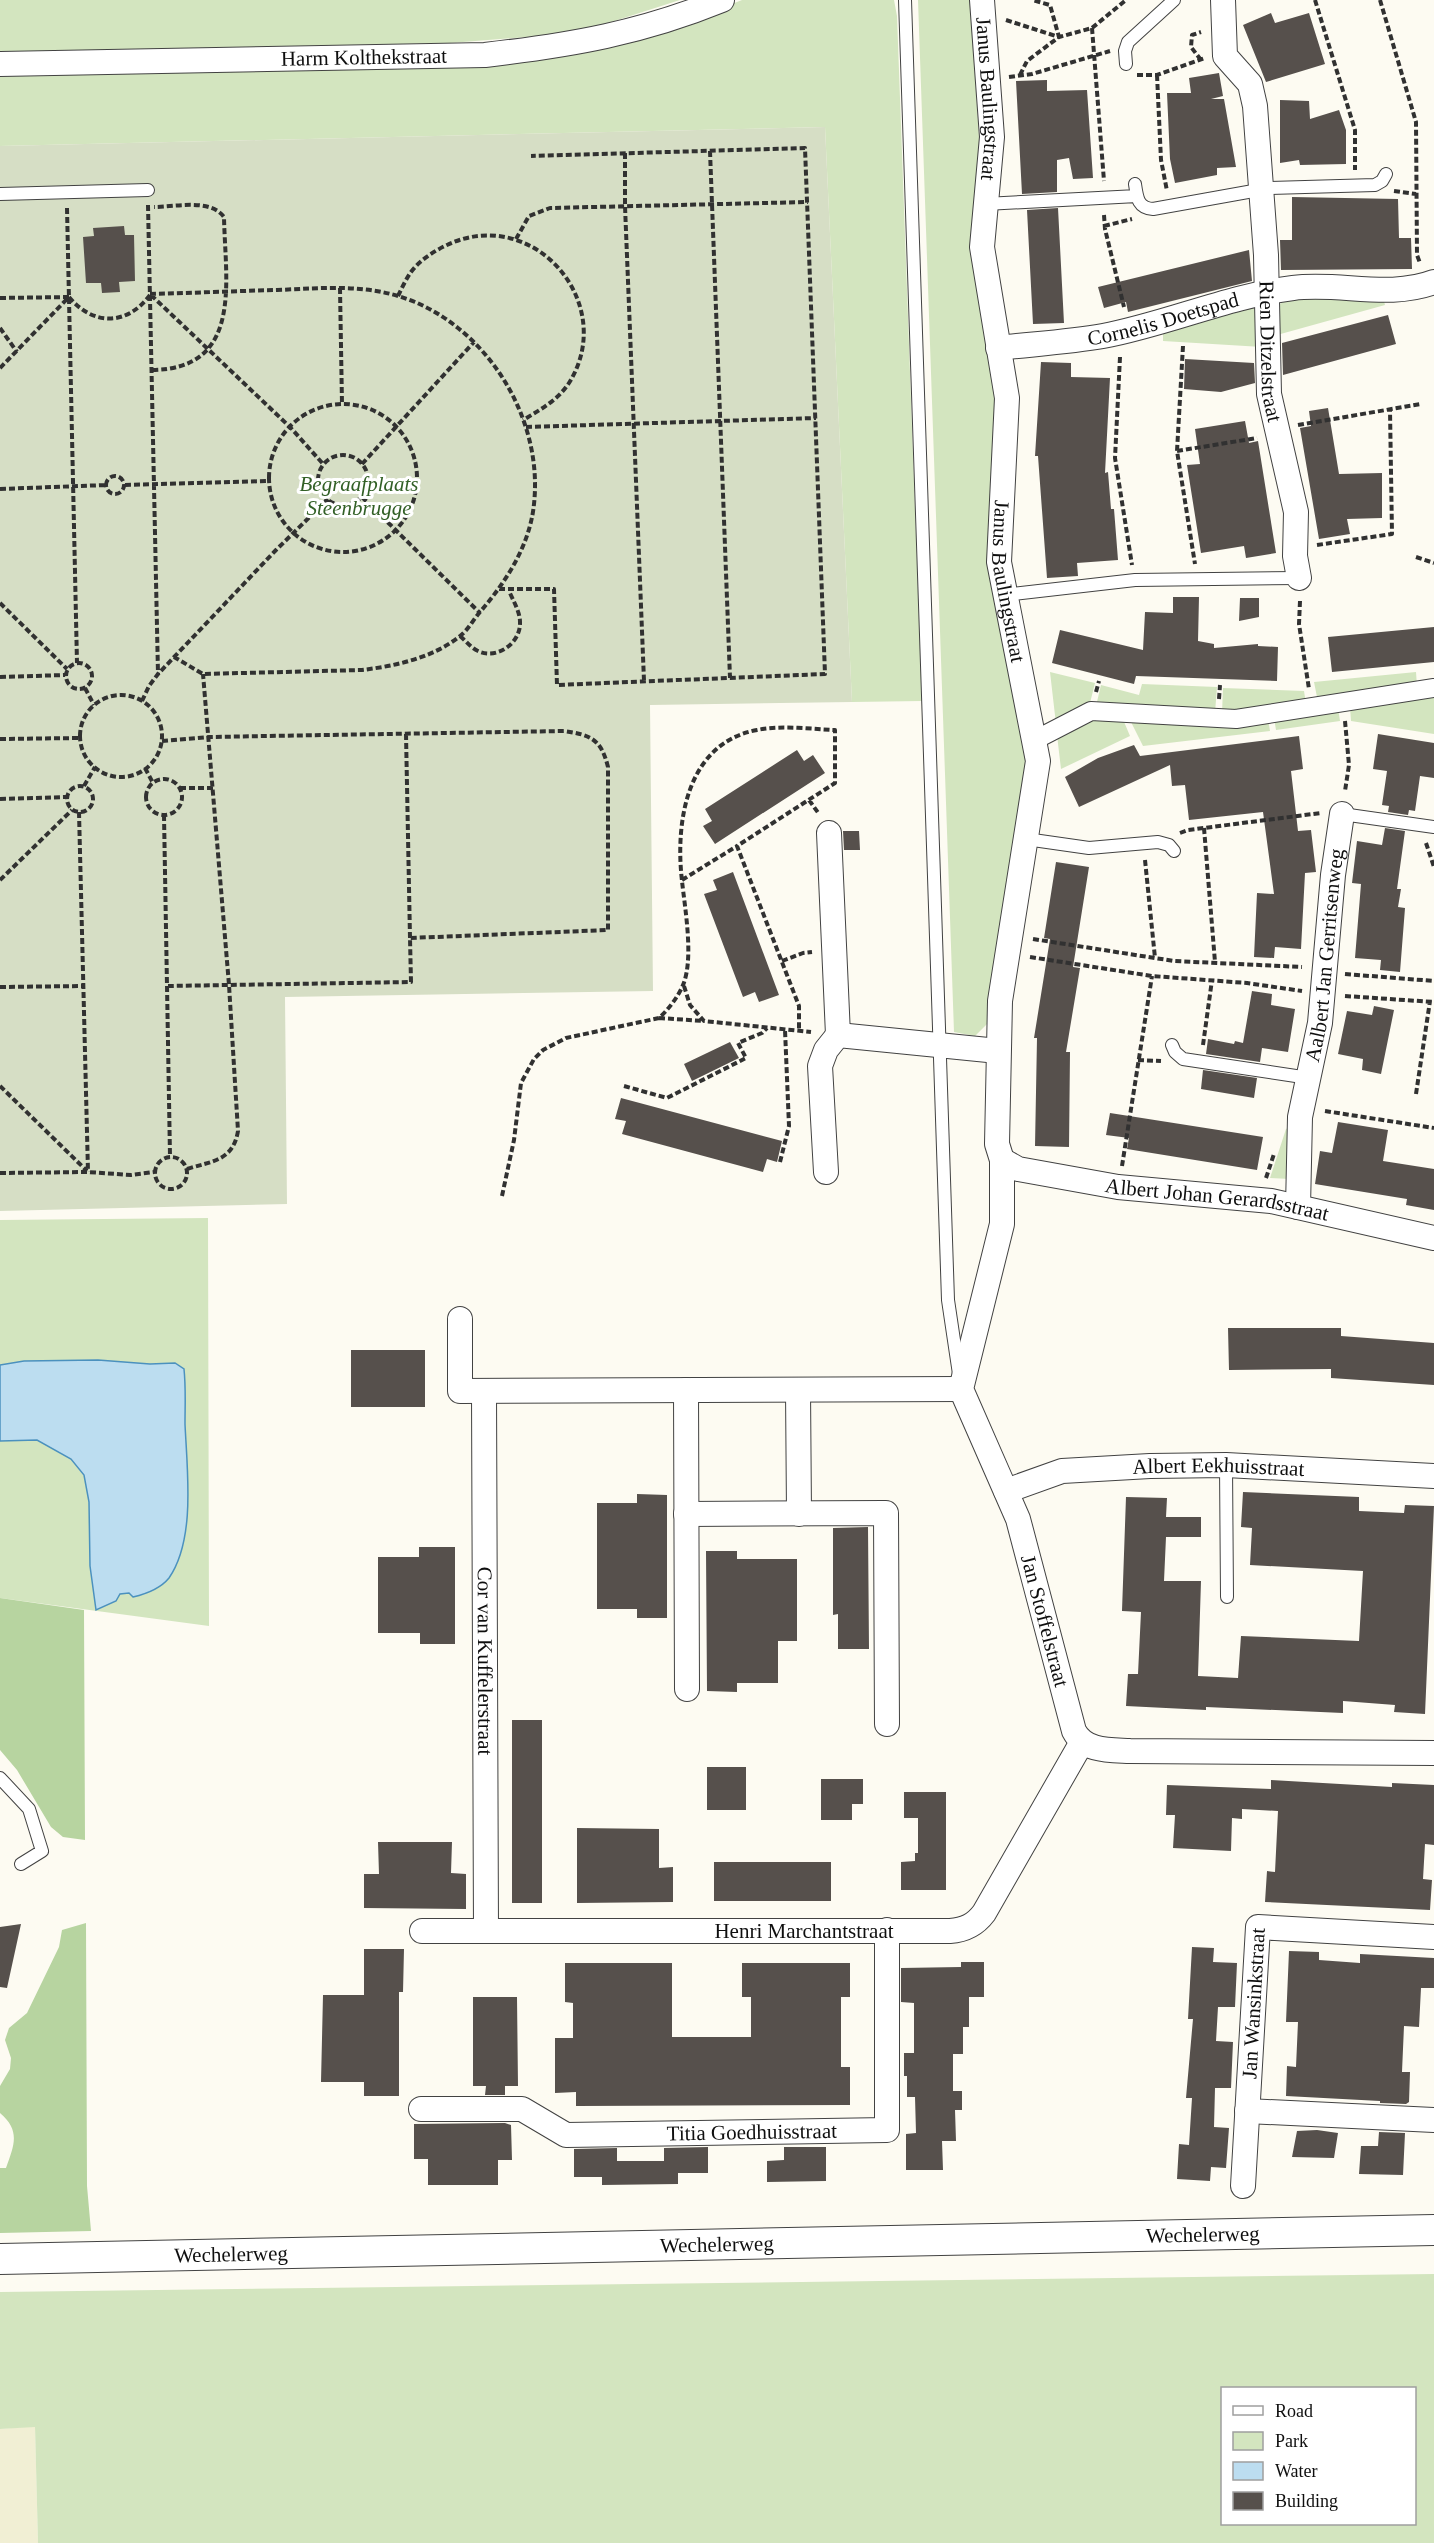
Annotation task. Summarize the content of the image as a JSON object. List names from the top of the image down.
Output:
{
  "streets": {
    "street": [
      "Harm Kolthekstraat",
      "Janus Baulingstraat",
      "Cornelis Doetspad",
      "Rien Ditzelstraat",
      "Aalbert Jan Gerritsenweg",
      "Albert Johan Gerardsstraat",
      "Albert Eekhuisstraat",
      "Jan Stoffelstraat",
      "Cor van Kuffelerstraat",
      "Henri Marchantstraat",
      "Jan Wansinkstraat",
      "Titia Goedhuisstraat",
      "Wechelerweg"
    ]
  },
  "crossings": [
    ["Janus Baulingstraat", "Cornelis Doetspad"],
    ["Janus Baulingstraat", "Albert Johan Gerardsstraat"],
    ["Cornelis Doetspad", "Rien Ditzelstraat"],
    ["Aalbert Jan Gerritsenweg", "Albert Johan Gerardsstraat"],
    ["Albert Eekhuisstraat", "Jan Stoffelstraat"],
    ["Jan Stoffelstraat", "Henri Marchantstraat"],
    ["Cor van Kuffelerstraat", "Henri Marchantstraat"],
    ["Henri Marchantstraat", "Titia Goedhuisstraat"]
  ],
  "parks": ["Begraafplaats Steenbrugge"],
  "legend": [
    "Road",
    "Park",
    "Water",
    "Building"
  ]
}
